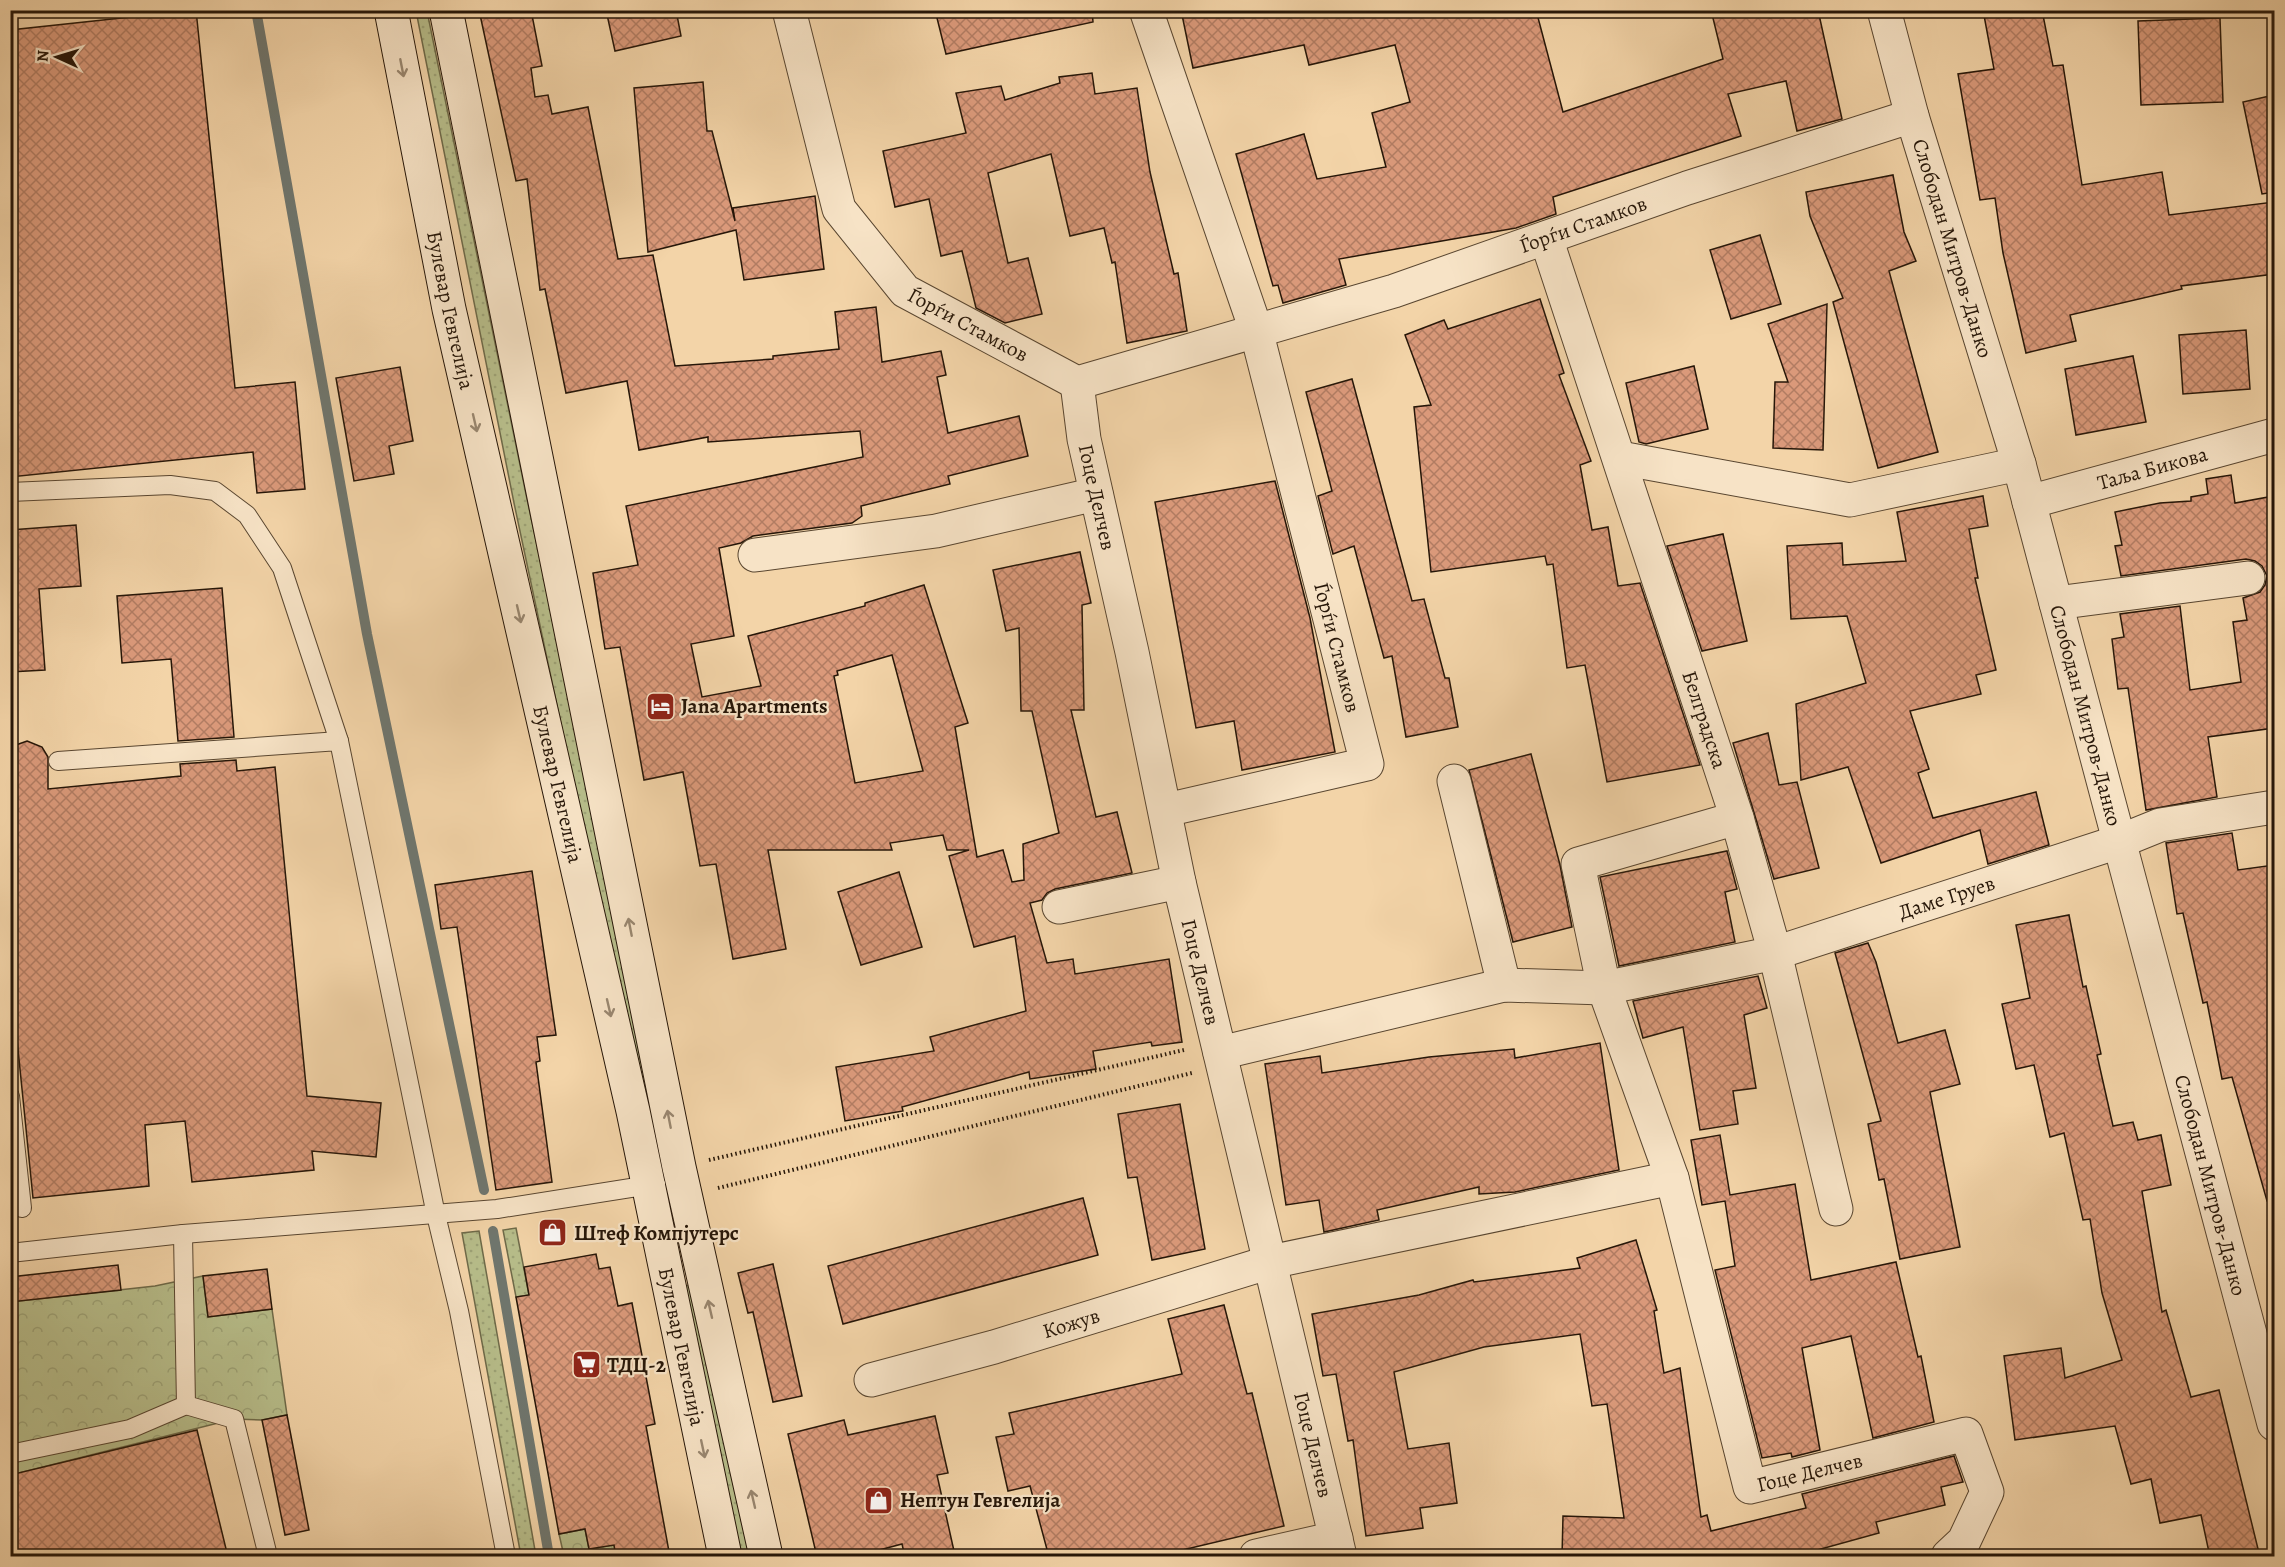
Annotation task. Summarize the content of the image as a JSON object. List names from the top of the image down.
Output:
{
  "streets": {
    "street": [
      "Ѓорѓи Стамков",
      "Слободан Митров-Данко",
      "Булевар Гевгелија",
      "Таља Бикова",
      "Гоце Делчев",
      "Белградска",
      "Даме Груев",
      "Кожув"
    ]
  },
  "crossings": [
    ["Ѓорѓи Стамков", "Слободан Митров-Данко"],
    ["Ѓорѓи Стамков", "Гоце Делчев"],
    ["Ѓорѓи Стамков", "Белградска"],
    ["Слободан Митров-Данко", "Таља Бикова"],
    ["Слободан Митров-Данко", "Даме Груев"],
    ["Гоце Делчев", "Белградска"],
    ["Гоце Делчев", "Даме Груев"],
    ["Гоце Делчев", "Кожув"],
    ["Белградска", "Даме Груев"]
  ],
  "places": {
    "hotel": ["Jana Apartments"],
    "shop": ["Штеф Компјутерс", "Нептун Гевгелија"],
    "supermarket": ["ТДЦ-2"]
  },
  "north": "left"
}
